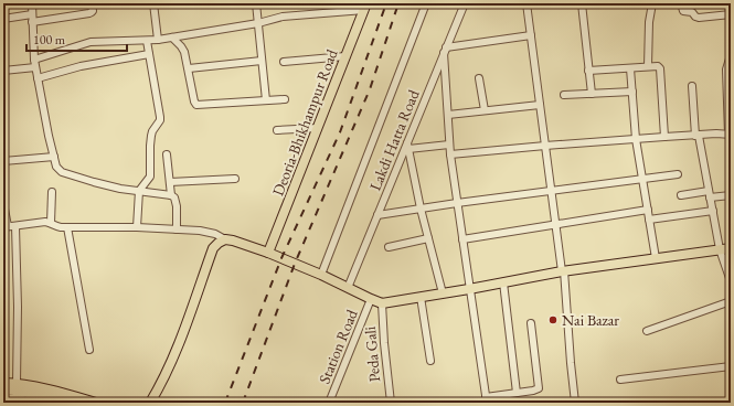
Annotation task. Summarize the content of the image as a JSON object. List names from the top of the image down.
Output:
{
  "streets": {
    "main road": ["Deoria-Bhikhampur Road"],
    "street": ["Lakdi Hatta Road", "Station Road", "Peda Gali"]
  },
  "places": ["Nai Bazar"],
  "scale_bar": "100 m"
}
